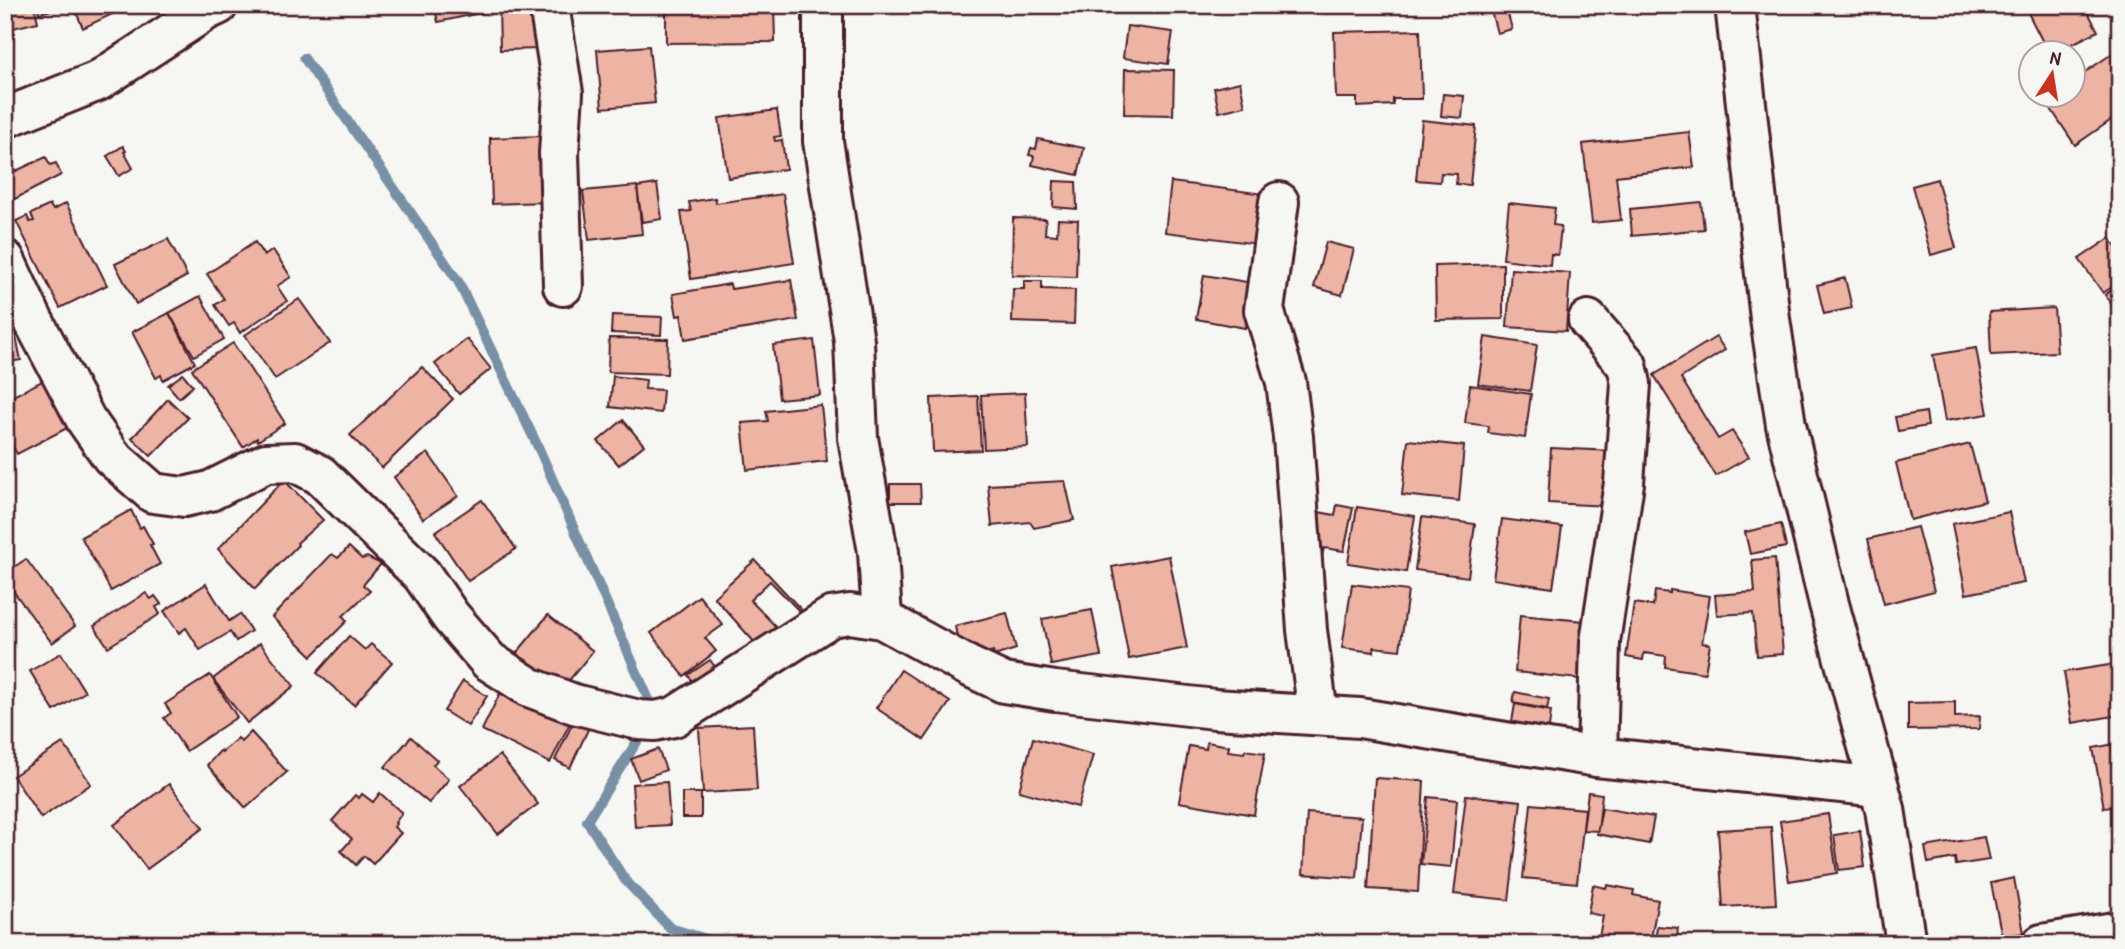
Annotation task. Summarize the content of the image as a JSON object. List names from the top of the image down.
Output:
{
  "north": "top"
}
